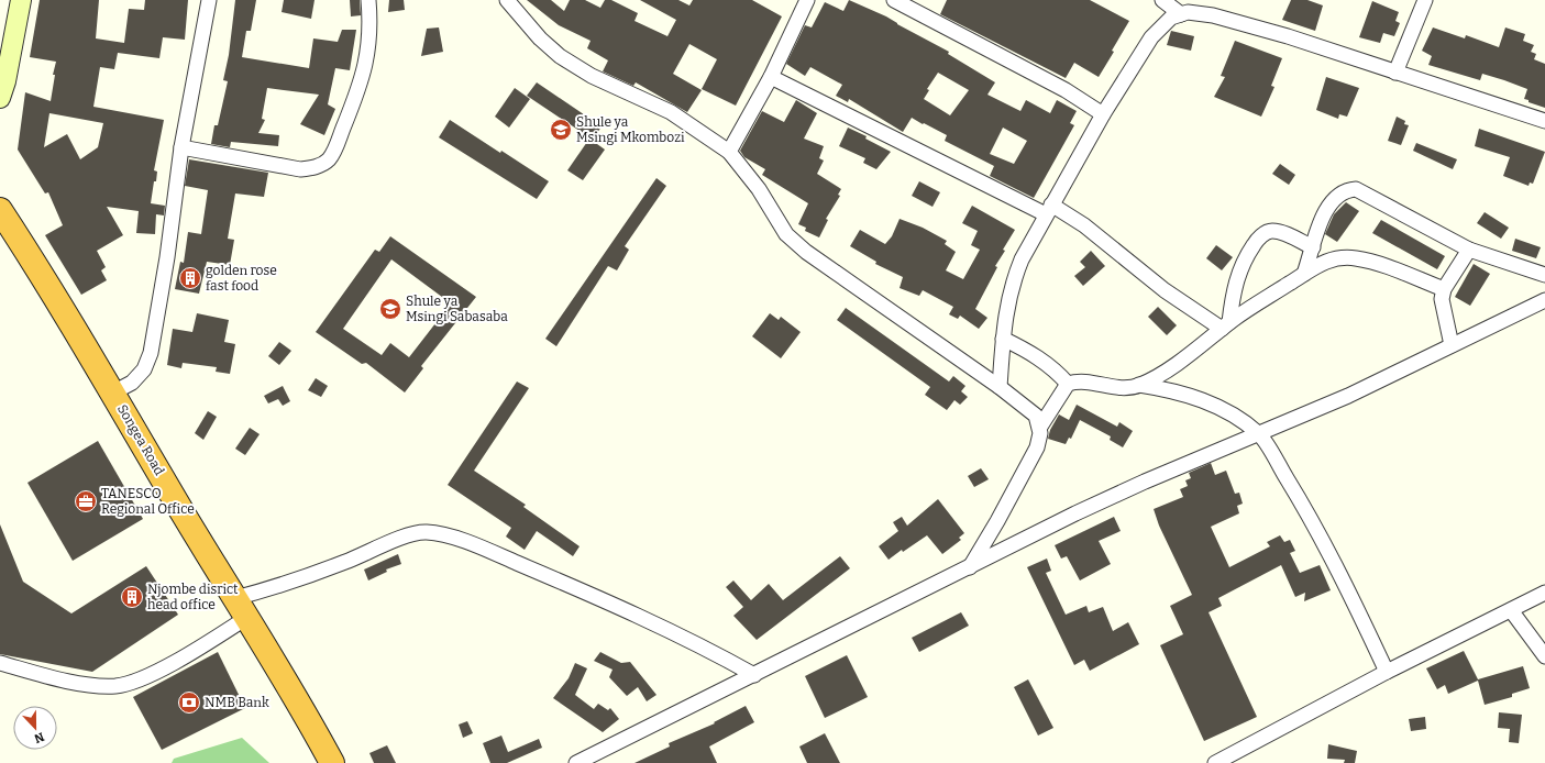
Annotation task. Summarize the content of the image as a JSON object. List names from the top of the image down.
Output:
{
  "streets": {
    "highway": ["Songea Road"]
  },
  "places": {
    "school or university": ["Shule ya Msingi Mkombozi", "Shule ya Msingi Sabasaba"],
    "building": ["golden rose fast food", "Njombe disrict head office"],
    "office": ["TANESCO Regional Office"],
    "bank": ["NMB Bank"]
  },
  "north": "bottom"
}
